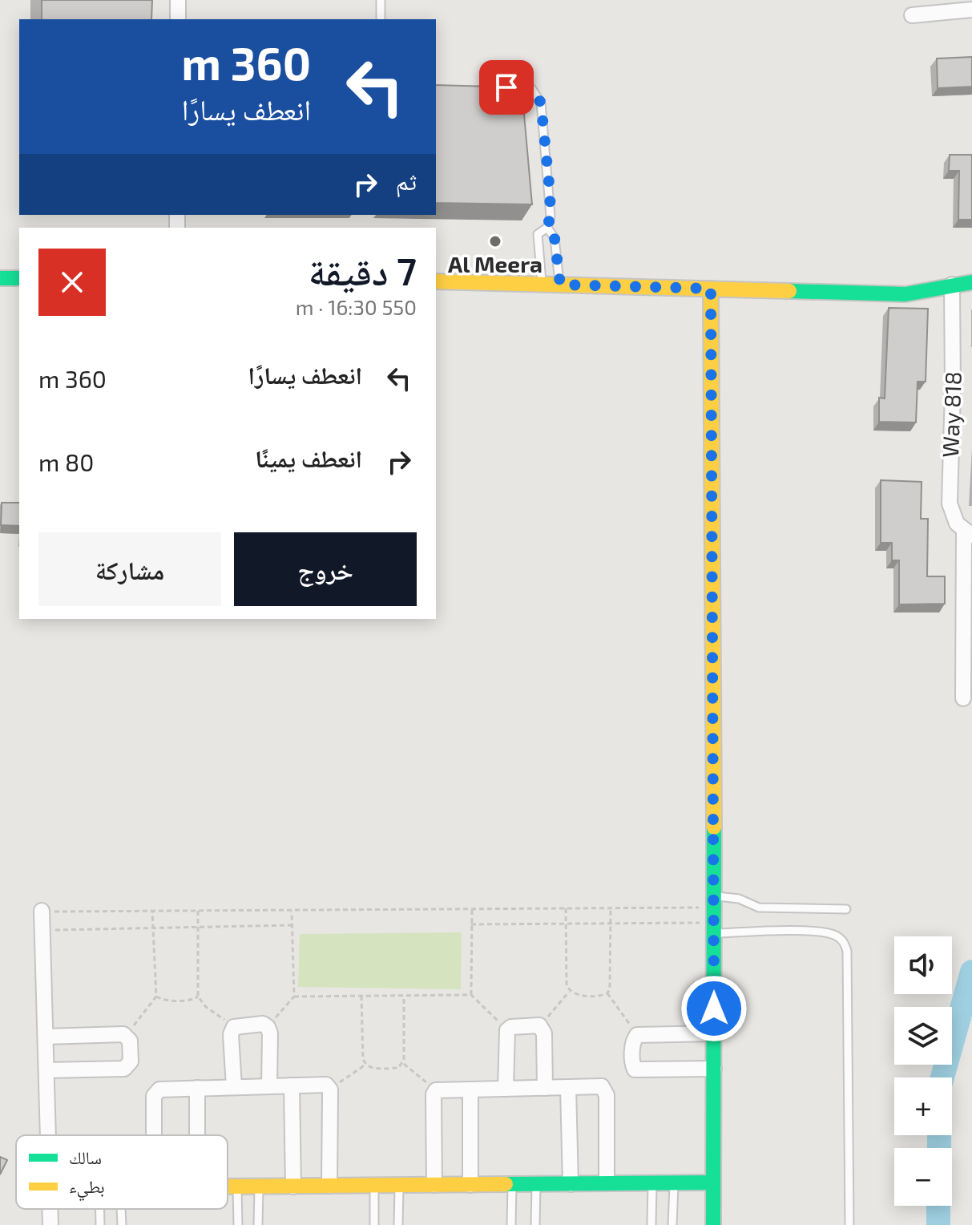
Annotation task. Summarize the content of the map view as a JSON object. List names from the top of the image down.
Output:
{
  "streets": {
    "street": ["Way 818"]
  },
  "places": ["Al Meera"],
  "legend": ["سالك", "بطيء"],
  "page": {
    "turn": ["360 m", "انعطف يسارًا"],
    "then": "ثم",
    "heading": ["7 دقيقة", "550 m · 16:30"],
    "list": [
      {
        "name": "انعطف يسارًا",
        "value": "360 m"
      },
      {
        "name": "انعطف يمينًا",
        "value": "80 m"
      }
    ],
    "buttons": ["خروج", "مشاركة"],
    "map_buttons": ["+", "−"]
  }
}
